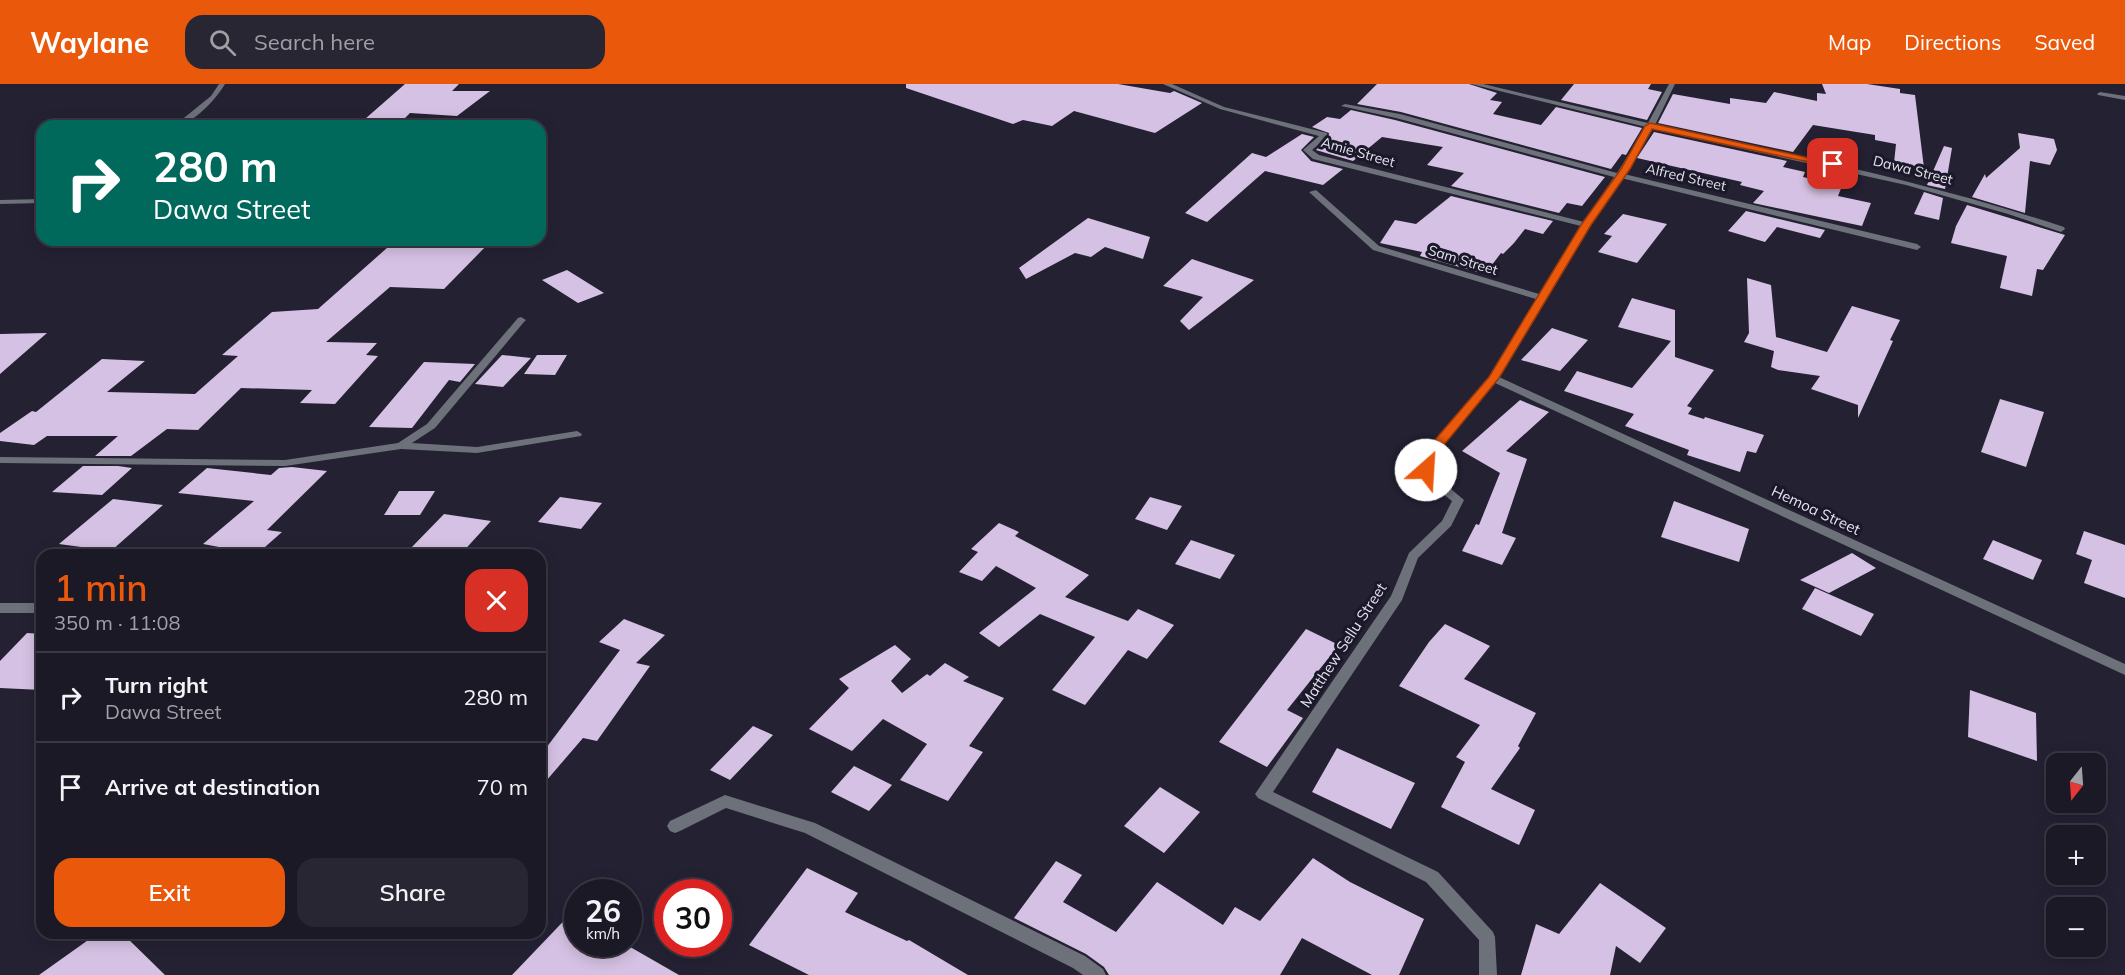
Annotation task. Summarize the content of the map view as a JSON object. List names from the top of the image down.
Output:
{
  "streets": {
    "street": [
      "Amie Street",
      "Dawa Street",
      "Alfred Street",
      "Sam Street",
      "Hemoa Street",
      "Matthew Sellu Street"
    ]
  },
  "crossings": [
    ["Amie Street", "Matthew Sellu Street"],
    ["Dawa Street", "Matthew Sellu Street"],
    ["Alfred Street", "Matthew Sellu Street"],
    ["Sam Street", "Matthew Sellu Street"],
    ["Hemoa Street", "Matthew Sellu Street"]
  ],
  "north": "bottom",
  "page": {
    "header": "Waylane",
    "search": "Search here",
    "nav": ["Map", "Directions", "Saved"],
    "turn": ["280 m", "Dawa Street"],
    "heading": ["1 min", "350 m · 11:08"],
    "list": [
      {
        "name": "Turn right",
        "note": "Dawa Street",
        "value": "280 m"
      },
      {
        "name": "Arrive at destination",
        "value": "70 m"
      }
    ],
    "map_buttons": ["+", "−"],
    "buttons": ["Exit", "Share"],
    "speed": "26 km/h",
    "limit": "30"
  }
}
